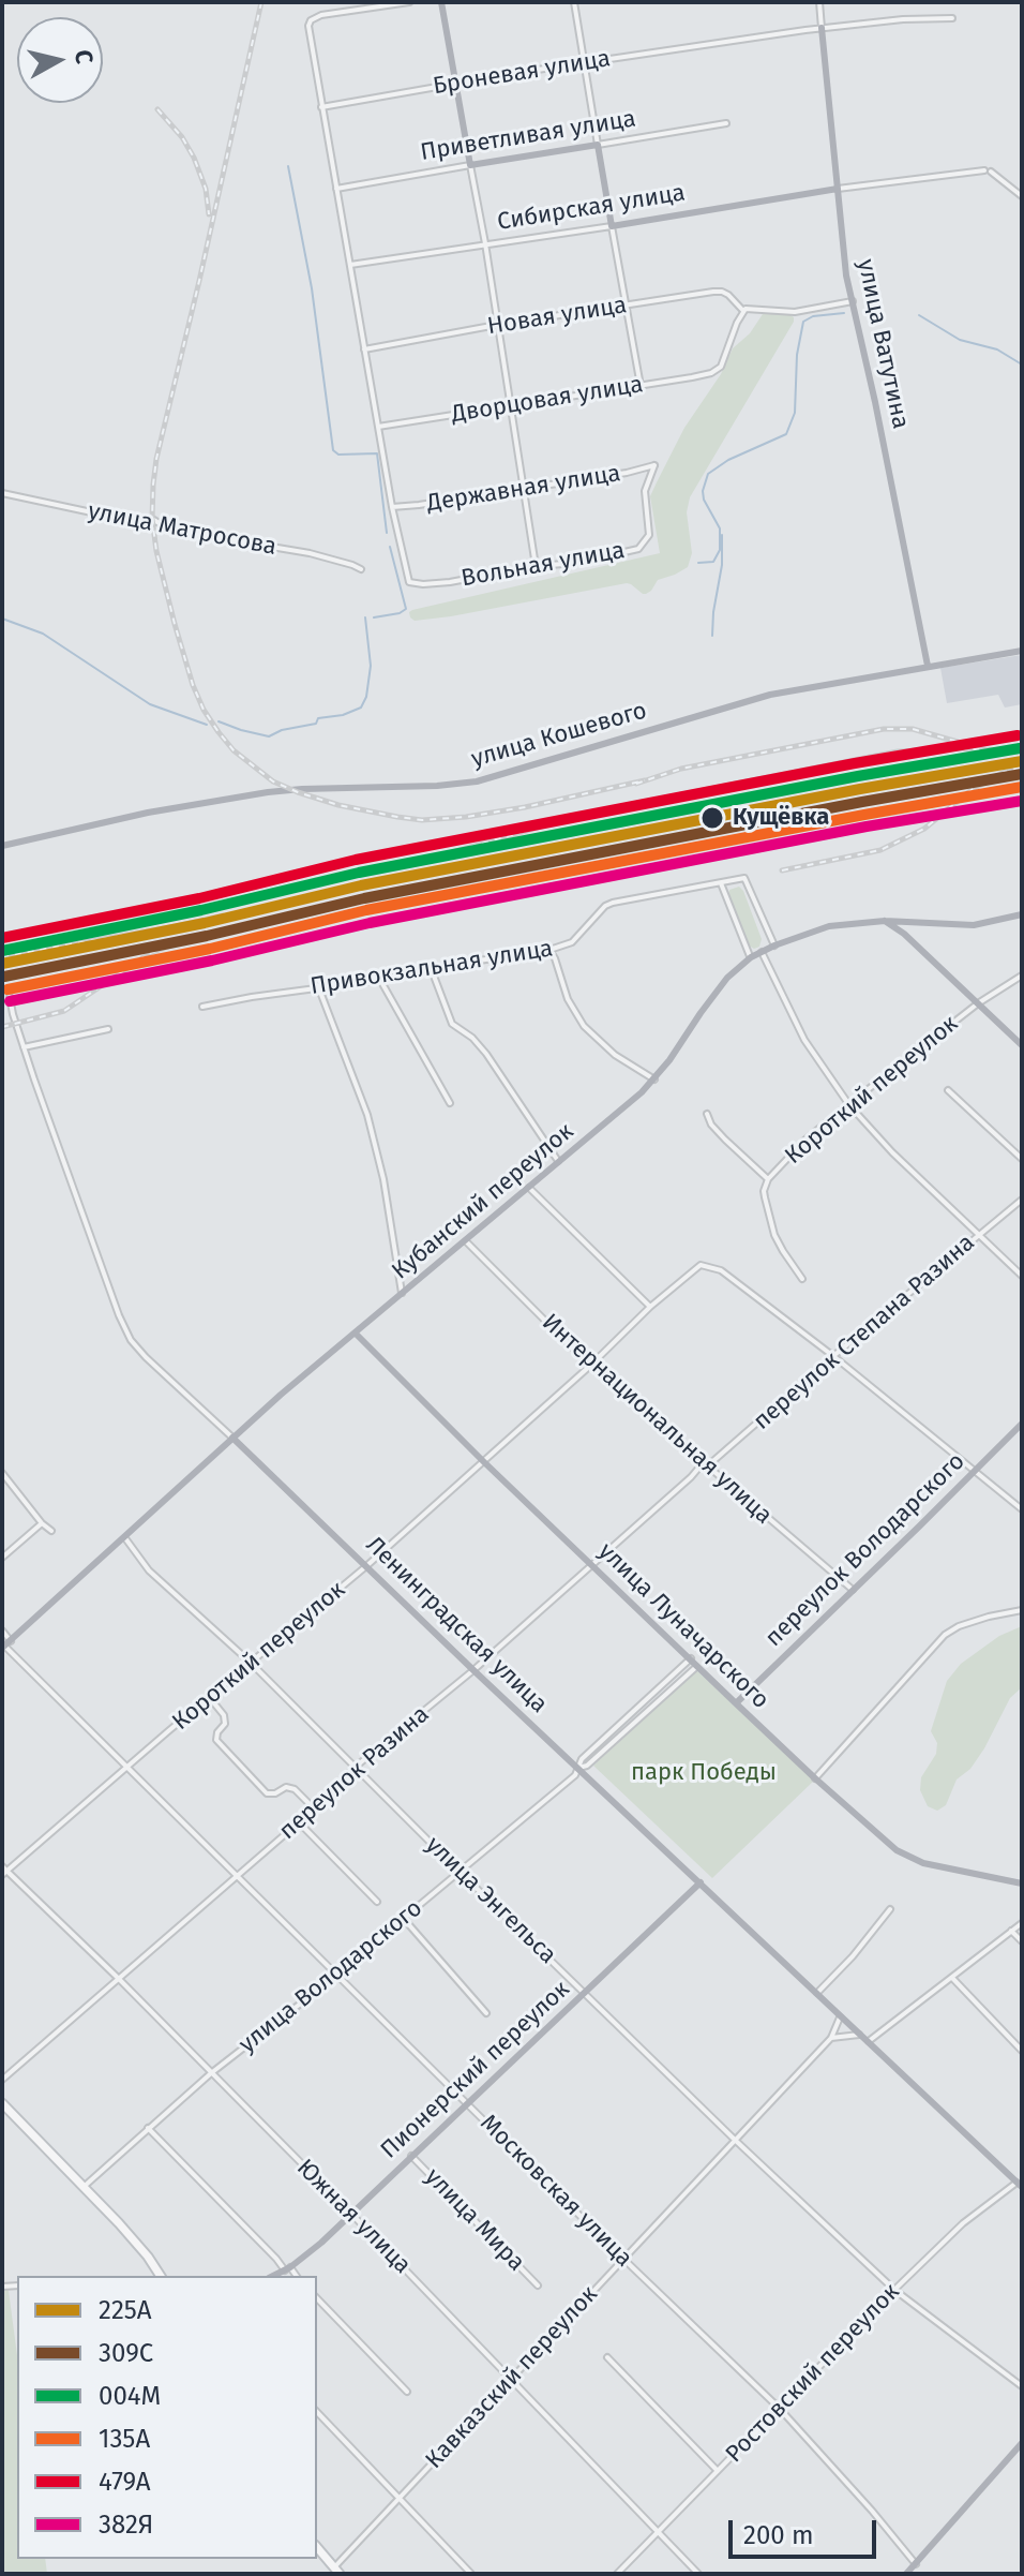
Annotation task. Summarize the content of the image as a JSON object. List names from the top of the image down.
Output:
{
  "streets": {
    "street": [
      "Броневая улица",
      "Приветливая улица",
      "Сибирская улица",
      "Новая улица",
      "улица Ватутина",
      "Дворцовая улица",
      "Державная улица",
      "улица Матросова",
      "Вольная улица",
      "улица Кошевого",
      "Привокзальная улица",
      "Короткий переулок",
      "Кубанский переулок",
      "переулок Степана Разина",
      "Интернациональная улица",
      "переулок Володарского",
      "Ленинградская улица",
      "улица Луначарского",
      "переулок Разина",
      "улица Энгельса",
      "улица Володарского",
      "Пионерский переулок",
      "Московская улица",
      "Южная улица",
      "улица Мира",
      "Ростовский переулок",
      "Кавказский переулок"
    ]
  },
  "crossings": [
    ["Броневая улица", "улица Ватутина"],
    ["Сибирская улица", "улица Ватутина"],
    ["Новая улица", "Дворцовая улица"],
    ["улица Ватутина", "улица Кошевого"],
    ["Державная улица", "Вольная улица"],
    ["Привокзальная улица", "Кубанский переулок"],
    ["Короткий переулок", "переулок Степана Разина"],
    ["Короткий переулок", "Интернациональная улица"],
    ["Короткий переулок", "Ленинградская улица"],
    ["Короткий переулок", "улица Луначарского"],
    ["Короткий переулок", "улица Энгельса"],
    ["Короткий переулок", "Московская улица"],
    ["Короткий переулок", "Южная улица"],
    ["Кубанский переулок", "Интернациональная улица"],
    ["Кубанский переулок", "Ленинградская улица"],
    ["Кубанский переулок", "улица Луначарского"],
    ["Кубанский переулок", "улица Энгельса"],
    ["Кубанский переулок", "Московская улица"],
    ["переулок Степана Разина", "Интернациональная улица"],
    ["переулок Степана Разина", "переулок Разина"],
    ["Интернациональная улица", "переулок Володарского"],
    ["Интернациональная улица", "переулок Разина"],
    ["переулок Володарского", "улица Луначарского"],
    ["Ленинградская улица", "переулок Разина"],
    ["Ленинградская улица", "улица Володарского"],
    ["Ленинградская улица", "Пионерский переулок"],
    ["Ленинградская улица", "Ростовский переулок"],
    ["Ленинградская улица", "Кавказский переулок"],
    ["улица Луначарского", "переулок Разина"],
    ["улица Луначарского", "улица Володарского"],
    ["переулок Разина", "улица Энгельса"],
    ["переулок Разина", "Московская улица"],
    ["переулок Разина", "Южная улица"],
    ["улица Энгельса", "улица Володарского"],
    ["улица Энгельса", "Пионерский переулок"],
    ["улица Энгельса", "Ростовский переулок"],
    ["улица Энгельса", "Кавказский переулок"],
    ["улица Володарского", "Московская улица"],
    ["улица Володарского", "Южная улица"],
    ["Пионерский переулок", "Московская улица"],
    ["Пионерский переулок", "Южная улица"],
    ["Пионерский переулок", "улица Мира"],
    ["Московская улица", "Ростовский переулок"],
    ["Московская улица", "Кавказский переулок"],
    ["Южная улица", "Ростовский переулок"],
    ["Южная улица", "Кавказский переулок"]
  ],
  "parks": ["парк Победы"],
  "places": ["Кущёвка"],
  "lines": [
    "transit line 479А",
    "transit line 004М",
    "transit line 225А",
    "transit line 309С",
    "transit line 135А",
    "transit line 382Я"
  ],
  "legend": [
    "225А",
    "309С",
    "004М",
    "135А",
    "479А",
    "382Я"
  ],
  "scale_bar": "200 m",
  "north": "right"
}
